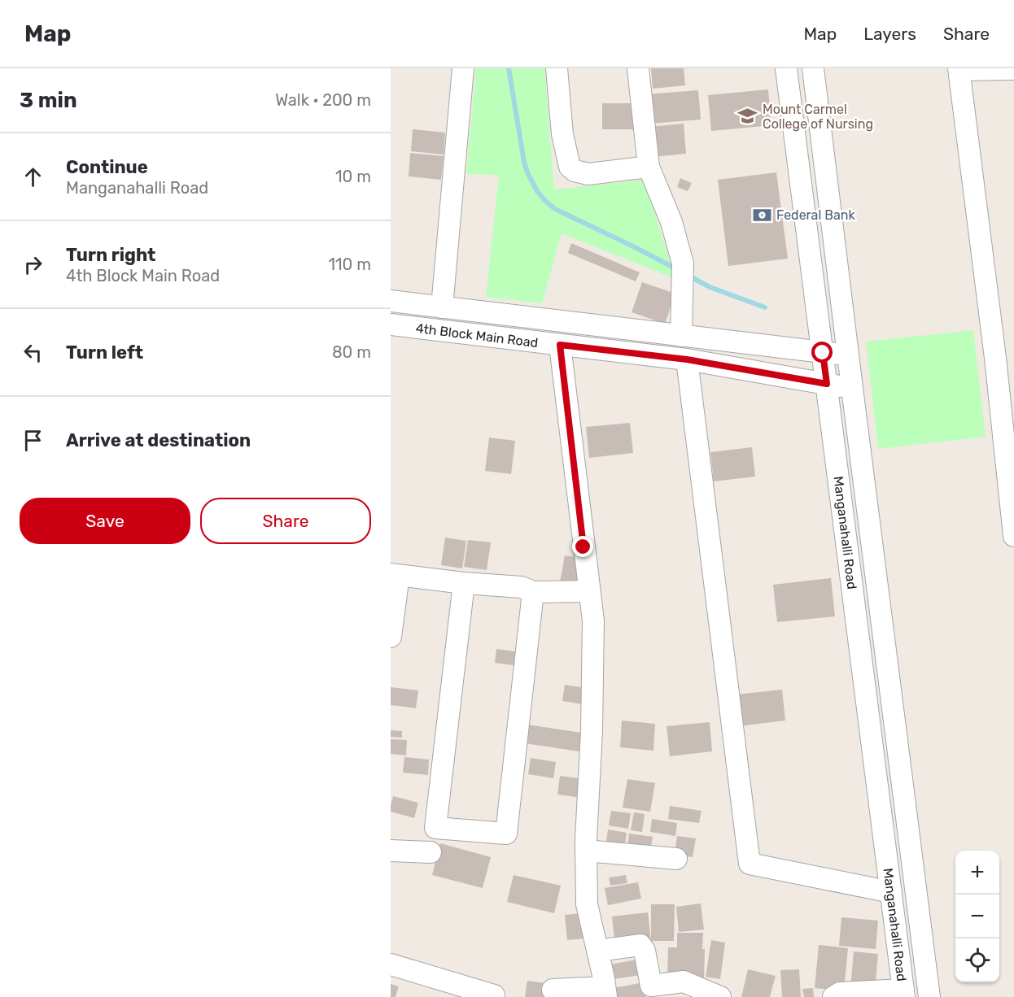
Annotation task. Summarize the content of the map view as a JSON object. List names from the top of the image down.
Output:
{
  "streets": {
    "street": ["4th Block Main Road", "Manganahalli Road"]
  },
  "crossings": [
    ["4th Block Main Road", "Manganahalli Road"]
  ],
  "places": {
    "school or university": ["Mount Carmel College of Nursing"],
    "bank": ["Federal Bank"]
  },
  "page": {
    "header": "Map",
    "nav": ["Map", "Layers", "Share"],
    "heading": ["3 min", "Walk · 200 m"],
    "list": [
      ["Continue", "Manganahalli Road", "10 m"],
      ["Turn right", "4th Block Main Road", "110 m"],
      ["Turn left", "80 m"],
      "Arrive at destination"
    ],
    "buttons": ["Save", "Share"],
    "map_buttons": ["+", "−"]
  }
}
